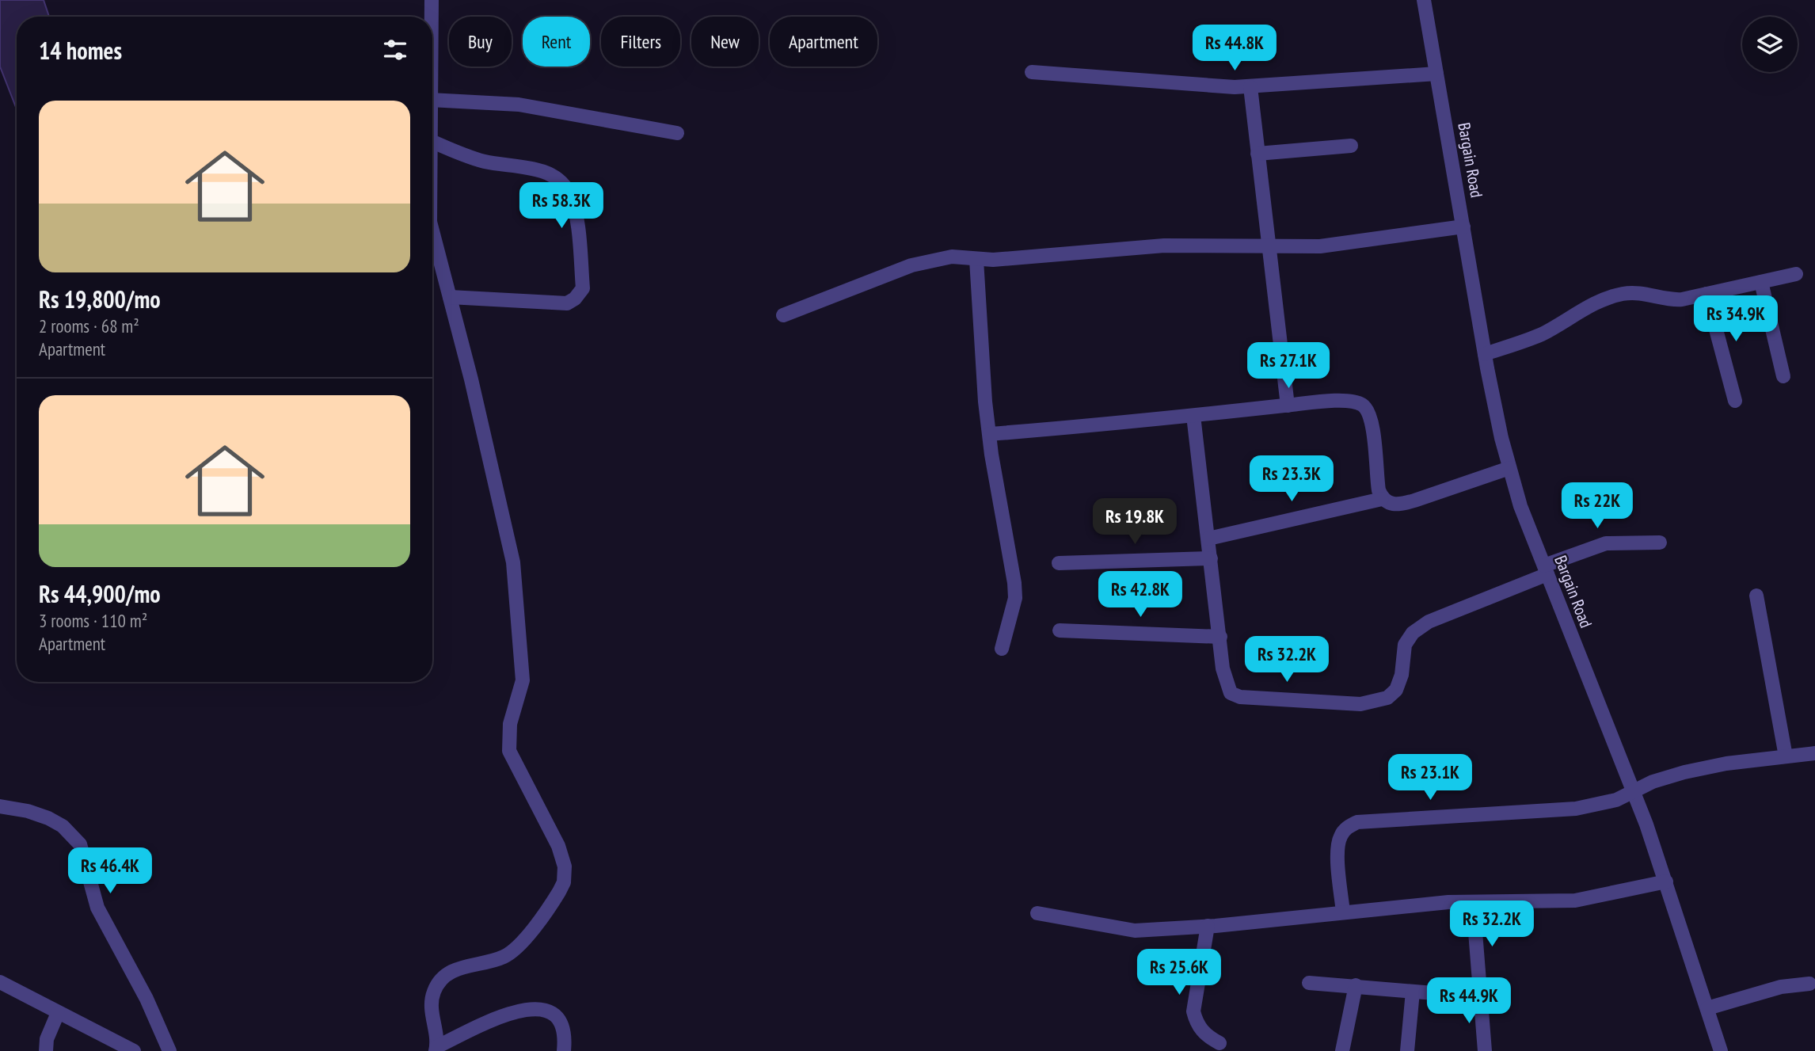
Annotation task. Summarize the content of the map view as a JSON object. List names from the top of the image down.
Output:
{
  "streets": {
    "street": ["Bargain Road"]
  },
  "page": {
    "chip": [
      "Buy",
      "Rent",
      "Filters",
      "New",
      "Apartment"
    ],
    "heading": "14 homes",
    "price": [
      "Rs 44.8K",
      "Rs 58.3K",
      "Rs 34.9K",
      "Rs 27.1K",
      "Rs 23.3K",
      "Rs 22K",
      "Rs 19.8K",
      "Rs 42.8K",
      "Rs 32.2K",
      "Rs 23.1K",
      "Rs 46.4K",
      "Rs 32.2K",
      "Rs 25.6K",
      "Rs 44.9K"
    ],
    "list": [
      {
        "name": "Rs 19,800/mo",
        "note": "2 rooms · 68 m² · Apartment"
      },
      {
        "name": "Rs 44,900/mo",
        "note": "3 rooms · 110 m² · Apartment"
      }
    ]
  }
}
